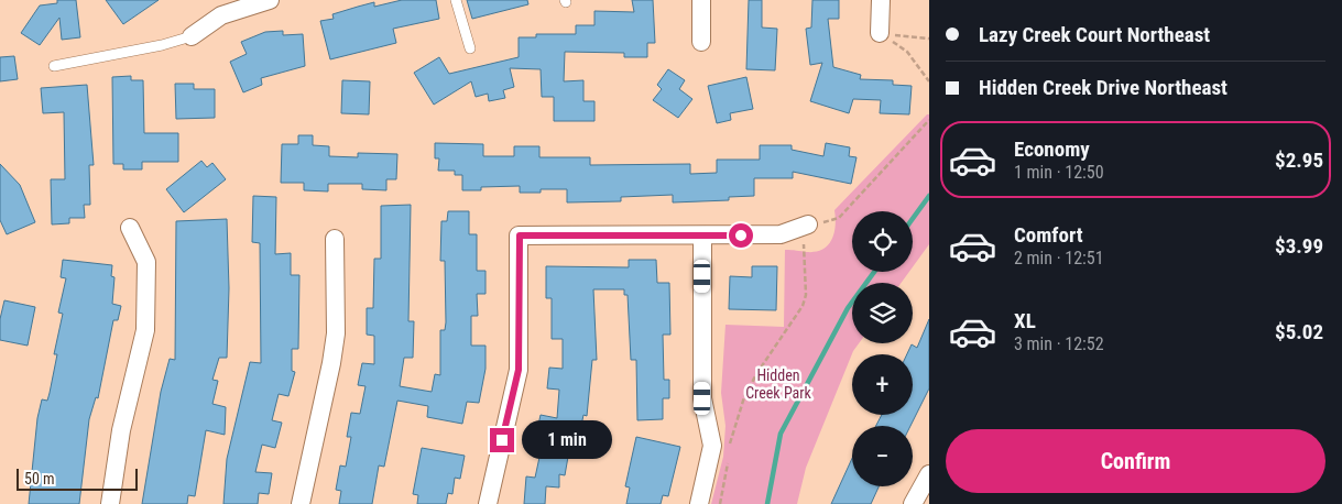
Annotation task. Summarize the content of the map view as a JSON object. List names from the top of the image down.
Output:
{
  "parks": ["Hidden Creek Park"],
  "scale_bar": "50 m",
  "page": {
    "banner": ["Lazy Creek Court Northeast", "Hidden Creek Drive Northeast"],
    "list": [
      {
        "name": "Economy",
        "note": "1 min · 12:50",
        "value": "$2.95"
      },
      {
        "name": "Comfort",
        "note": "2 min · 12:51",
        "value": "$3.99"
      },
      {
        "name": "XL",
        "note": "3 min · 12:52",
        "value": "$5.02"
      }
    ],
    "map_buttons": ["+", "−"],
    "buttons": "Confirm",
    "bubble": "1 min",
    "scale": "50 m"
  }
}
